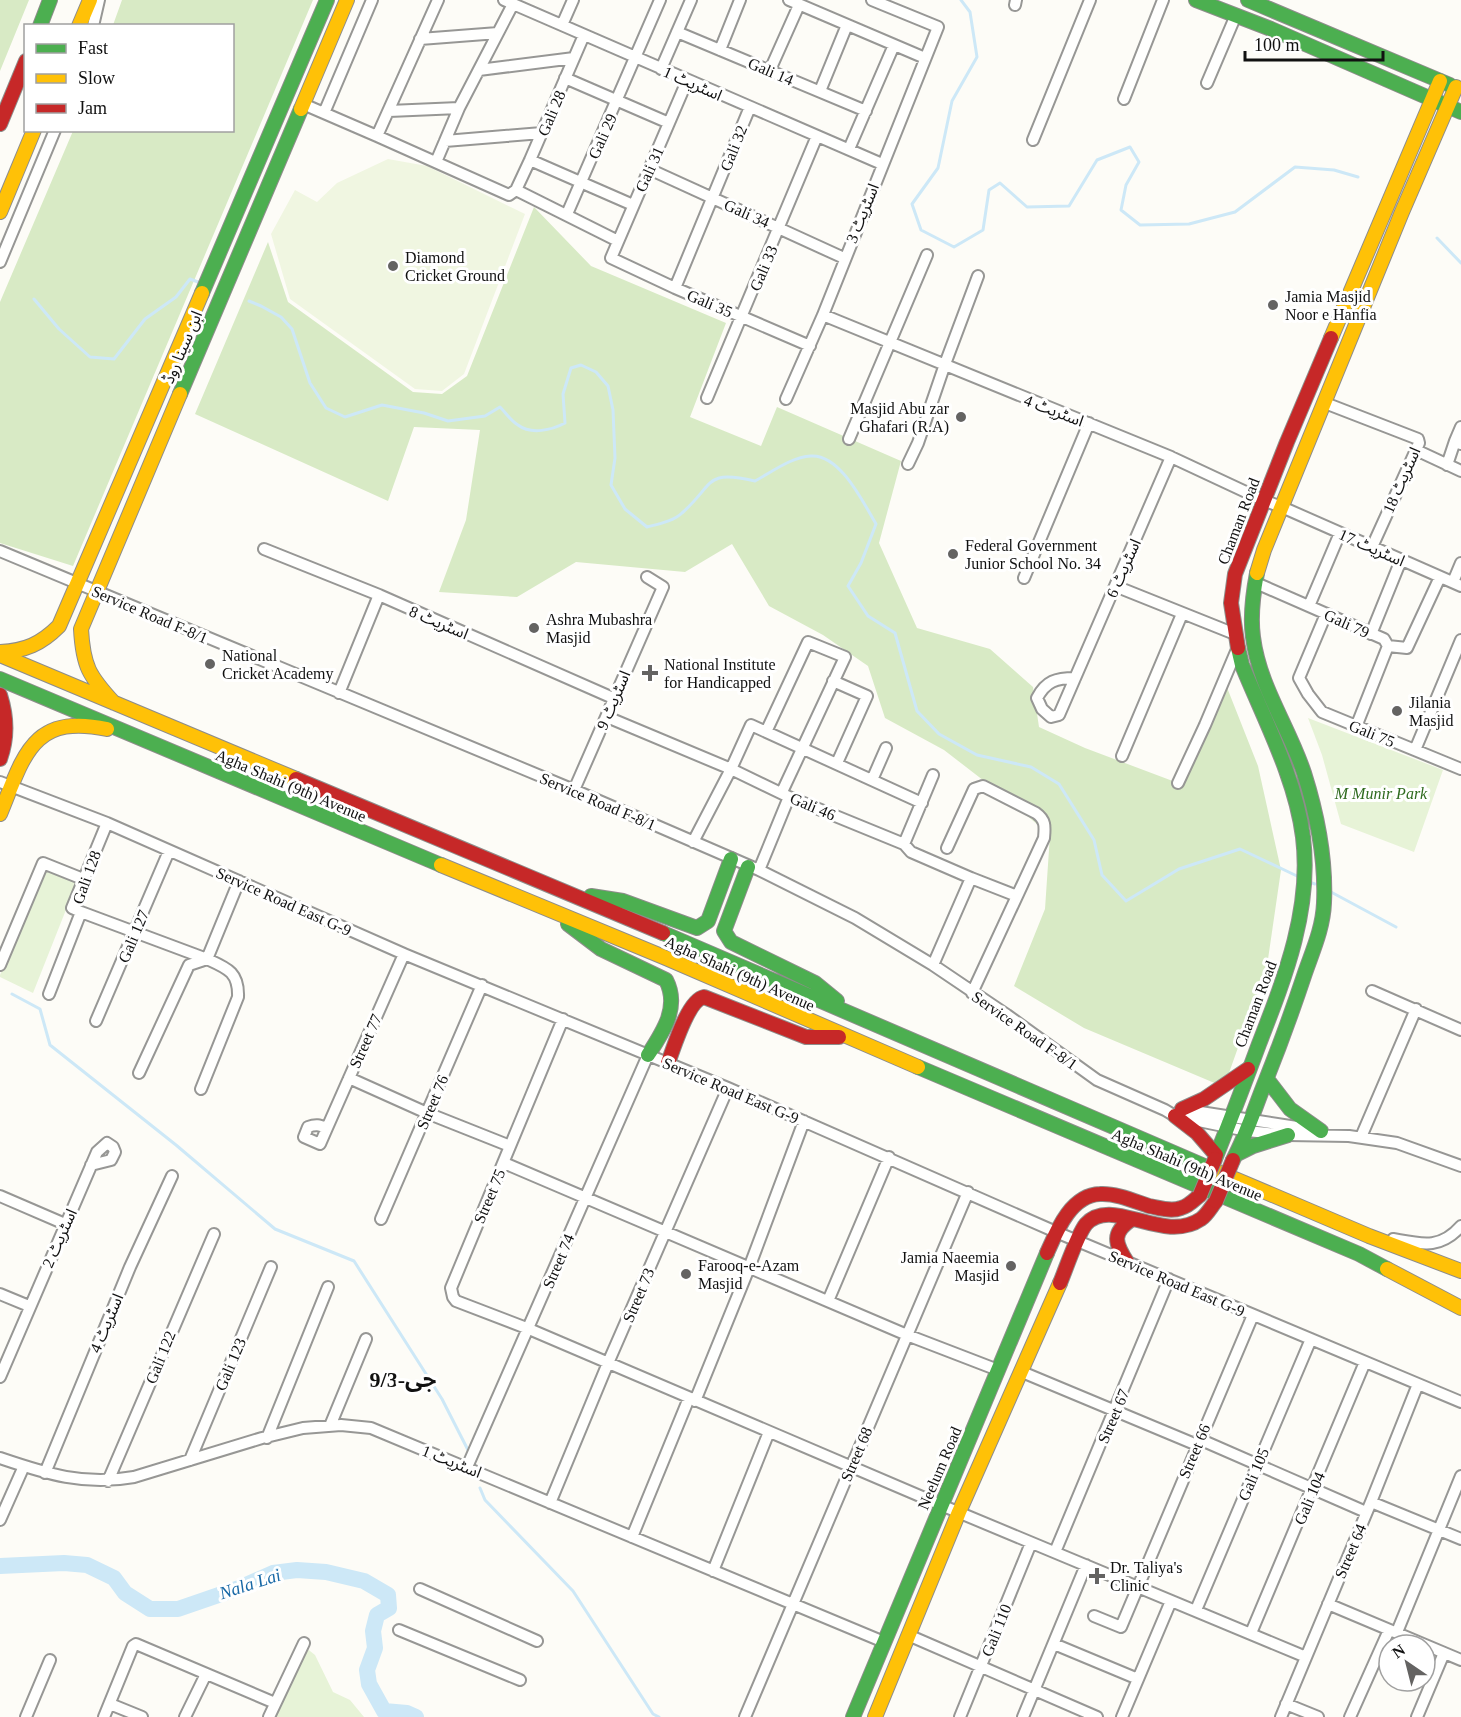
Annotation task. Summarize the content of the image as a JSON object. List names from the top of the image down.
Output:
{
  "streets": {
    "main road": [
      "ابن سینا روڈ",
      "Chaman Road",
      "Agha Shahi (9th) Avenue",
      "Neelum Road"
    ],
    "street": [
      "Gali 14",
      "اسٹریٹ 1",
      "Gali 28",
      "Gali 29",
      "Gali 32",
      "Gali 31",
      "Gali 34",
      "اسٹریٹ 3",
      "Gali 33",
      "Gali 35",
      "اسٹریٹ 4",
      "اسٹریٹ 18",
      "اسٹریٹ 17",
      "اسٹریٹ 6",
      "Service Road F-8/1",
      "اسٹریٹ 8",
      "Gali 79",
      "اسٹریٹ 9",
      "Gali 75",
      "Gali 46",
      "Gali 128",
      "Service Road East G-9",
      "Gali 127",
      "Street 77",
      "Street 76",
      "Street 75",
      "اسٹریٹ 2",
      "Street 74",
      "Street 73",
      "Gali 122",
      "Gali 123",
      "Street 67",
      "Street 66",
      "Street 68",
      "Gali 105",
      "Gali 104",
      "Street 64",
      "Gali 110"
    ]
  },
  "crossings": [
    ["اسٹریٹ 1", "Gali 28"],
    ["اسٹریٹ 1", "Gali 29"],
    ["اسٹریٹ 1", "Gali 32"],
    ["اسٹریٹ 1", "Gali 31"],
    ["اسٹریٹ 1", "اسٹریٹ 3"],
    ["اسٹریٹ 1", "Gali 33"],
    ["اسٹریٹ 1", "اسٹریٹ 4"],
    ["اسٹریٹ 1", "Street 74"],
    ["اسٹریٹ 1", "Street 73"],
    ["اسٹریٹ 1", "Gali 122"],
    ["اسٹریٹ 1", "Gali 123"],
    ["اسٹریٹ 1", "Street 68"],
    ["اسٹریٹ 1", "Neelum Road"],
    ["Gali 32", "Gali 34"],
    ["Gali 32", "Gali 35"],
    ["Gali 31", "Gali 34"],
    ["Gali 31", "Gali 35"],
    ["Gali 34", "اسٹریٹ 3"],
    ["Gali 34", "Gali 33"],
    ["اسٹریٹ 3", "Gali 35"],
    ["اسٹریٹ 3", "اسٹریٹ 4"],
    ["Gali 33", "Gali 35"],
    ["ابن سینا روڈ", "Service Road F-8/1"],
    ["ابن سینا روڈ", "Agha Shahi (9th) Avenue"],
    ["اسٹریٹ 4", "Chaman Road"],
    ["اسٹریٹ 4", "اسٹریٹ 17"],
    ["اسٹریٹ 4", "اسٹریٹ 6"],
    ["اسٹریٹ 18", "اسٹریٹ 17"],
    ["Chaman Road", "Service Road F-8/1"],
    ["Chaman Road", "Neelum Road"],
    ["Service Road F-8/1", "اسٹریٹ 9"],
    ["اسٹریٹ 8", "اسٹریٹ 9"],
    ["Gali 79", "Gali 75"],
    ["اسٹریٹ 9", "Gali 46"],
    ["Gali 128", "Service Road East G-9"],
    ["Service Road East G-9", "Gali 127"],
    ["Service Road East G-9", "Street 77"],
    ["Service Road East G-9", "Street 76"],
    ["Service Road East G-9", "Street 75"],
    ["Service Road East G-9", "Street 74"],
    ["Service Road East G-9", "Street 73"],
    ["Service Road East G-9", "Street 67"],
    ["Service Road East G-9", "Street 66"],
    ["Service Road East G-9", "Street 68"],
    ["Service Road East G-9", "Neelum Road"],
    ["Service Road East G-9", "Gali 105"],
    ["Service Road East G-9", "Gali 104"],
    ["Service Road East G-9", "Street 64"],
    ["Street 75", "Street 74"],
    ["Street 75", "Street 73"],
    ["Street 75", "Street 67"],
    ["Street 75", "Street 66"],
    ["Street 75", "Street 68"],
    ["Street 75", "Neelum Road"],
    ["Street 75", "Gali 105"],
    ["Street 75", "Gali 104"],
    ["Street 75", "Street 64"],
    ["Street 75", "Gali 110"]
  ],
  "districts": ["جی-9/3"],
  "water": ["Nala Lai"],
  "parks": ["M Munir Park"],
  "places": {
    "other": [
      "Diamond Cricket Ground",
      "Jamia Masjid Noor e Hanfia",
      "Masjid Abu zar Ghafari (R.A)",
      "Federal Government Junior School No. 34",
      "Ashra Mubashra Masjid",
      "National Cricket Academy",
      "Jilania Masjid",
      "Jamia Naeemia Masjid",
      "Farooq-e-Azam Masjid"
    ],
    "health": ["National Institute for Handicapped", "Dr. Taliya's Clinic"]
  },
  "legend": ["Fast", "Slow", "Jam"],
  "scale_bar": "100 m",
  "north": "top left"
}
